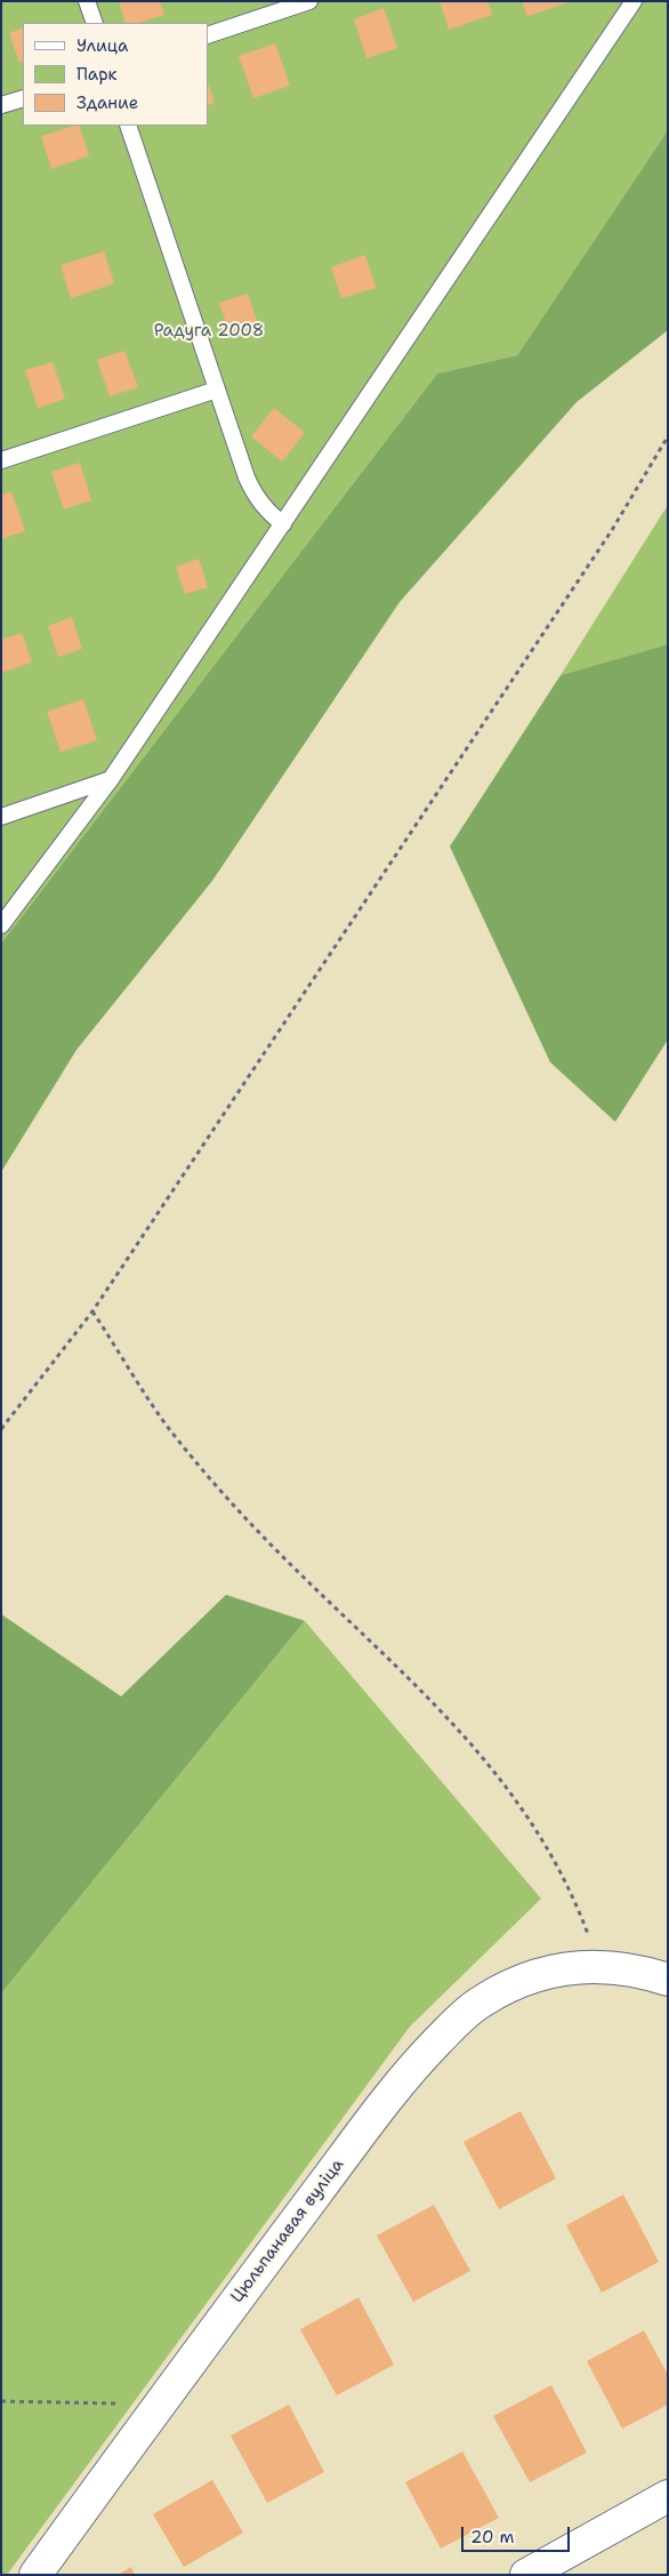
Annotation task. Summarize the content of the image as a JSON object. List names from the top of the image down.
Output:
{
  "streets": {
    "street": ["Цюльпанавая вуліца"]
  },
  "parks": ["Радуга 2008"],
  "legend": ["Улица", "Парк", "Здание"],
  "scale_bar": "20 m"
}
